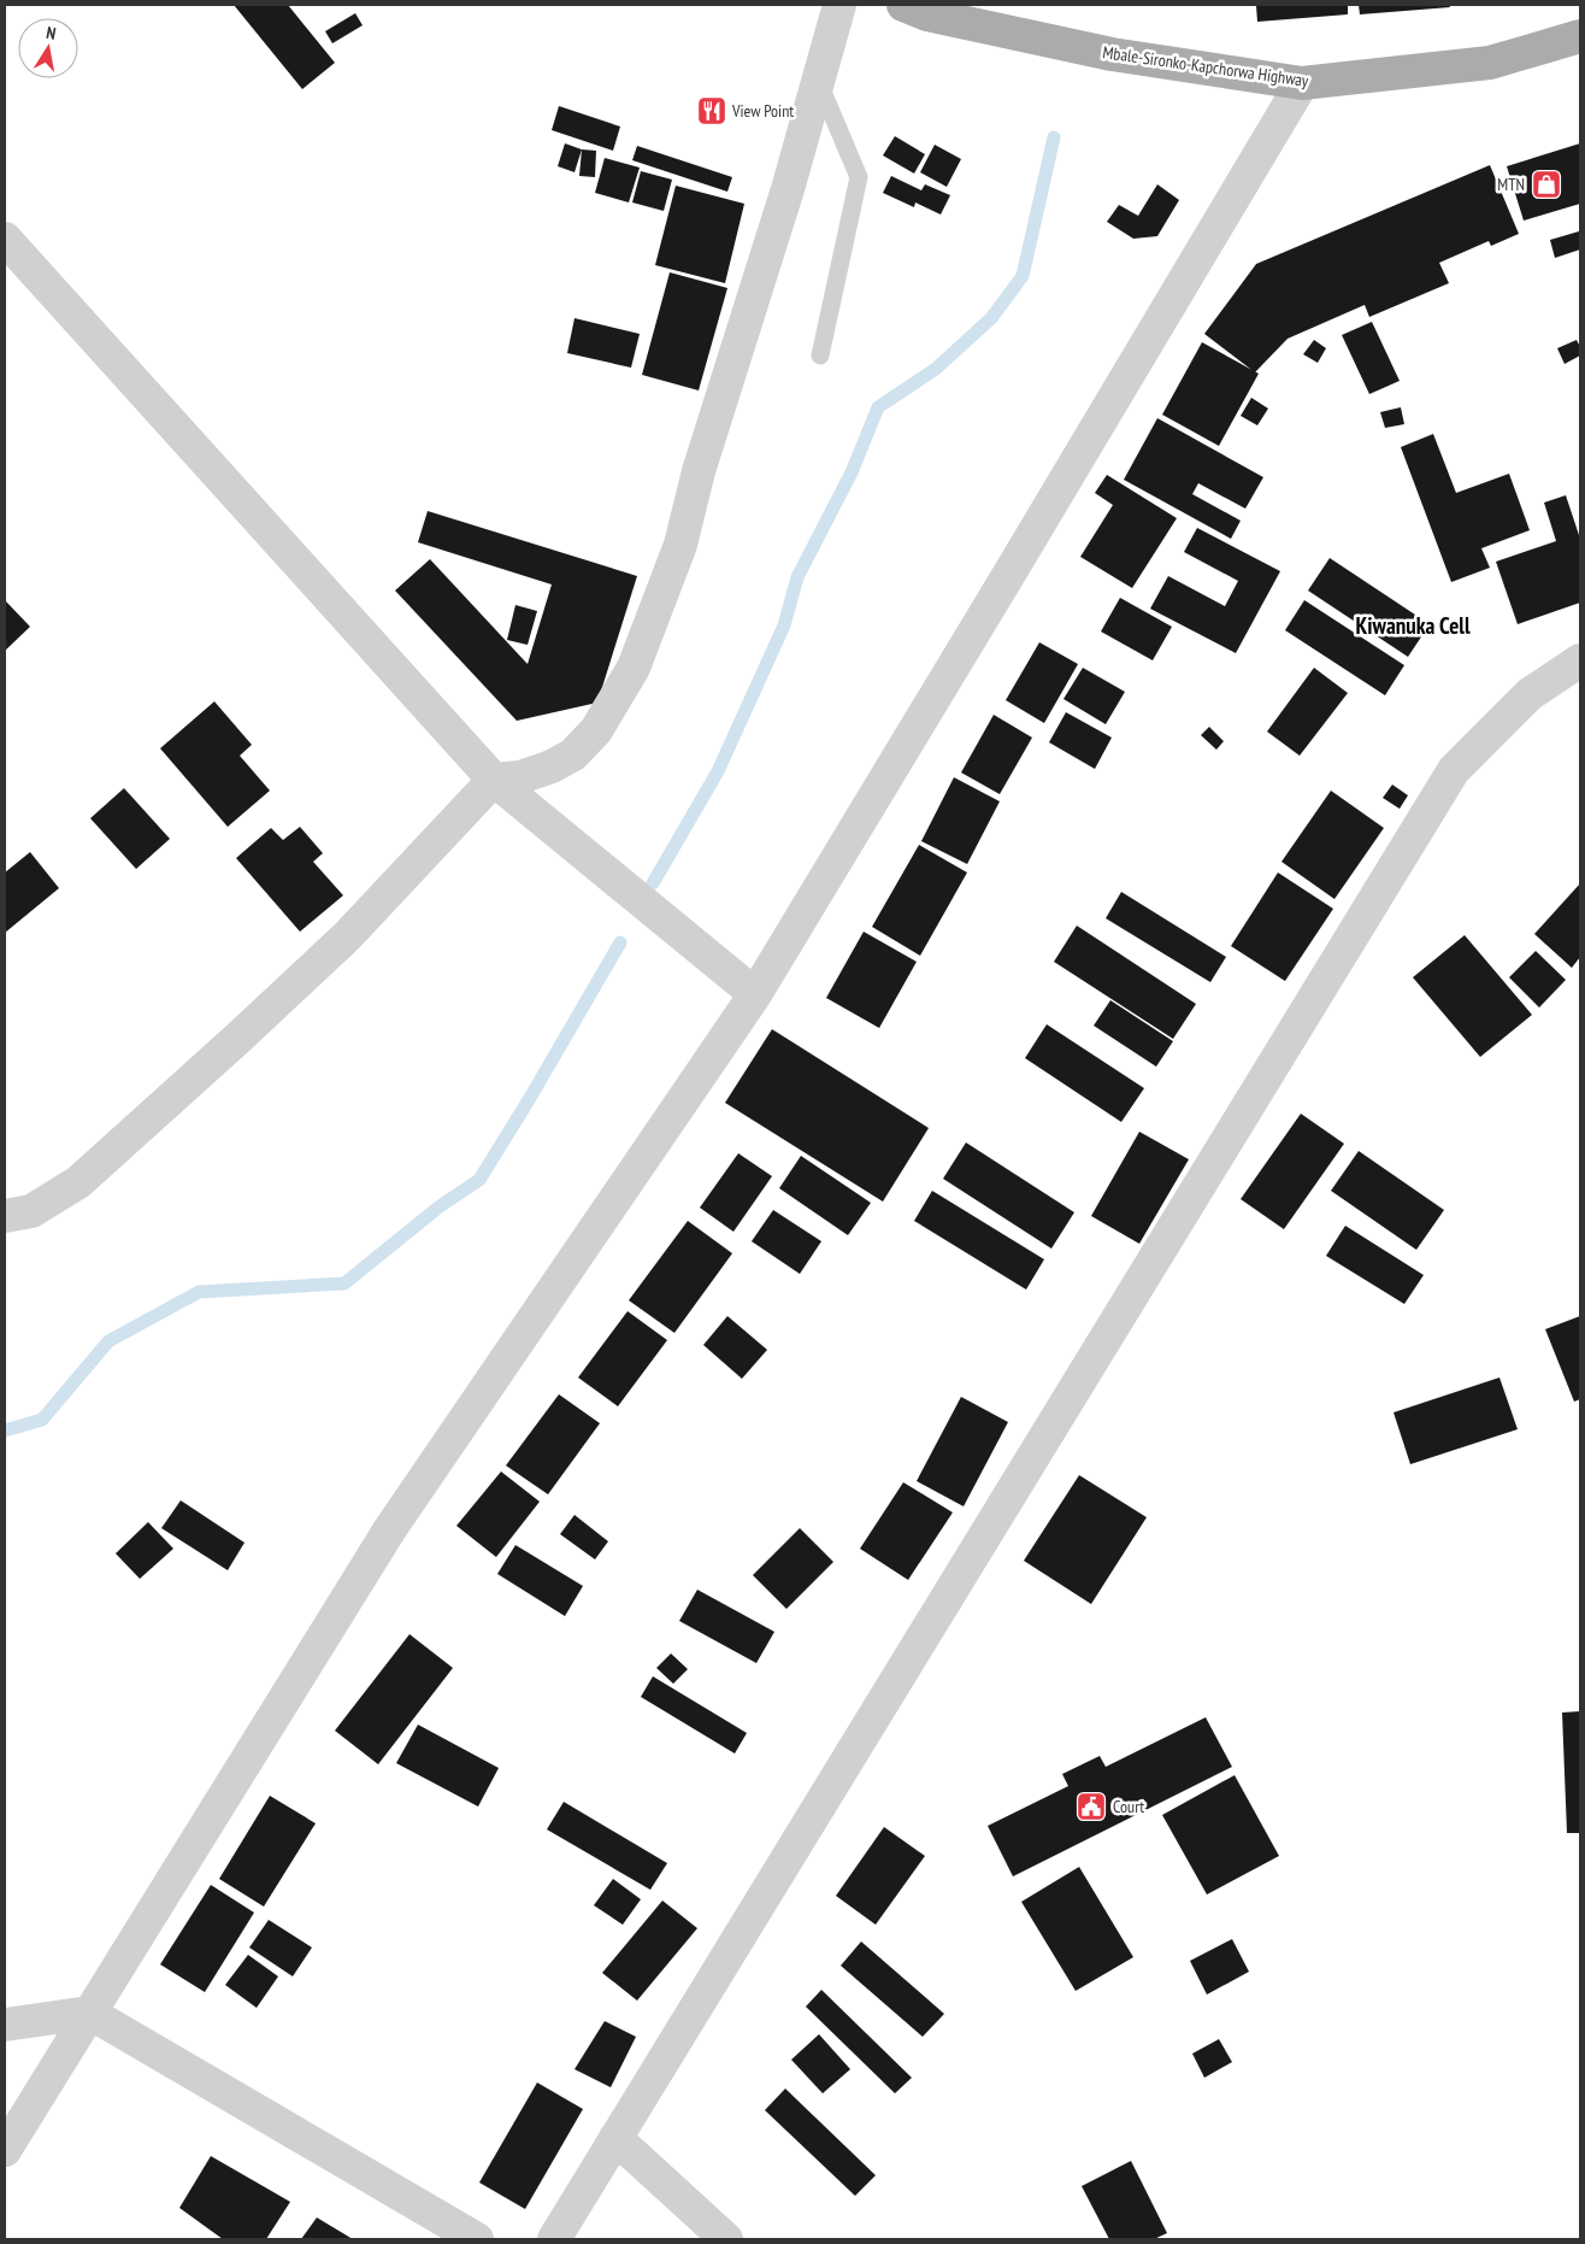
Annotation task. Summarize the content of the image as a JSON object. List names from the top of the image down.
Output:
{
  "streets": {
    "main road": ["Mbale-Sironko-Kapchorwa Highway"]
  },
  "districts": ["Kiwanuka Cell"],
  "places": {
    "restaurant": ["View Point"],
    "shop": ["MTN"],
    "public building": ["Court"]
  },
  "north": "top"
}
